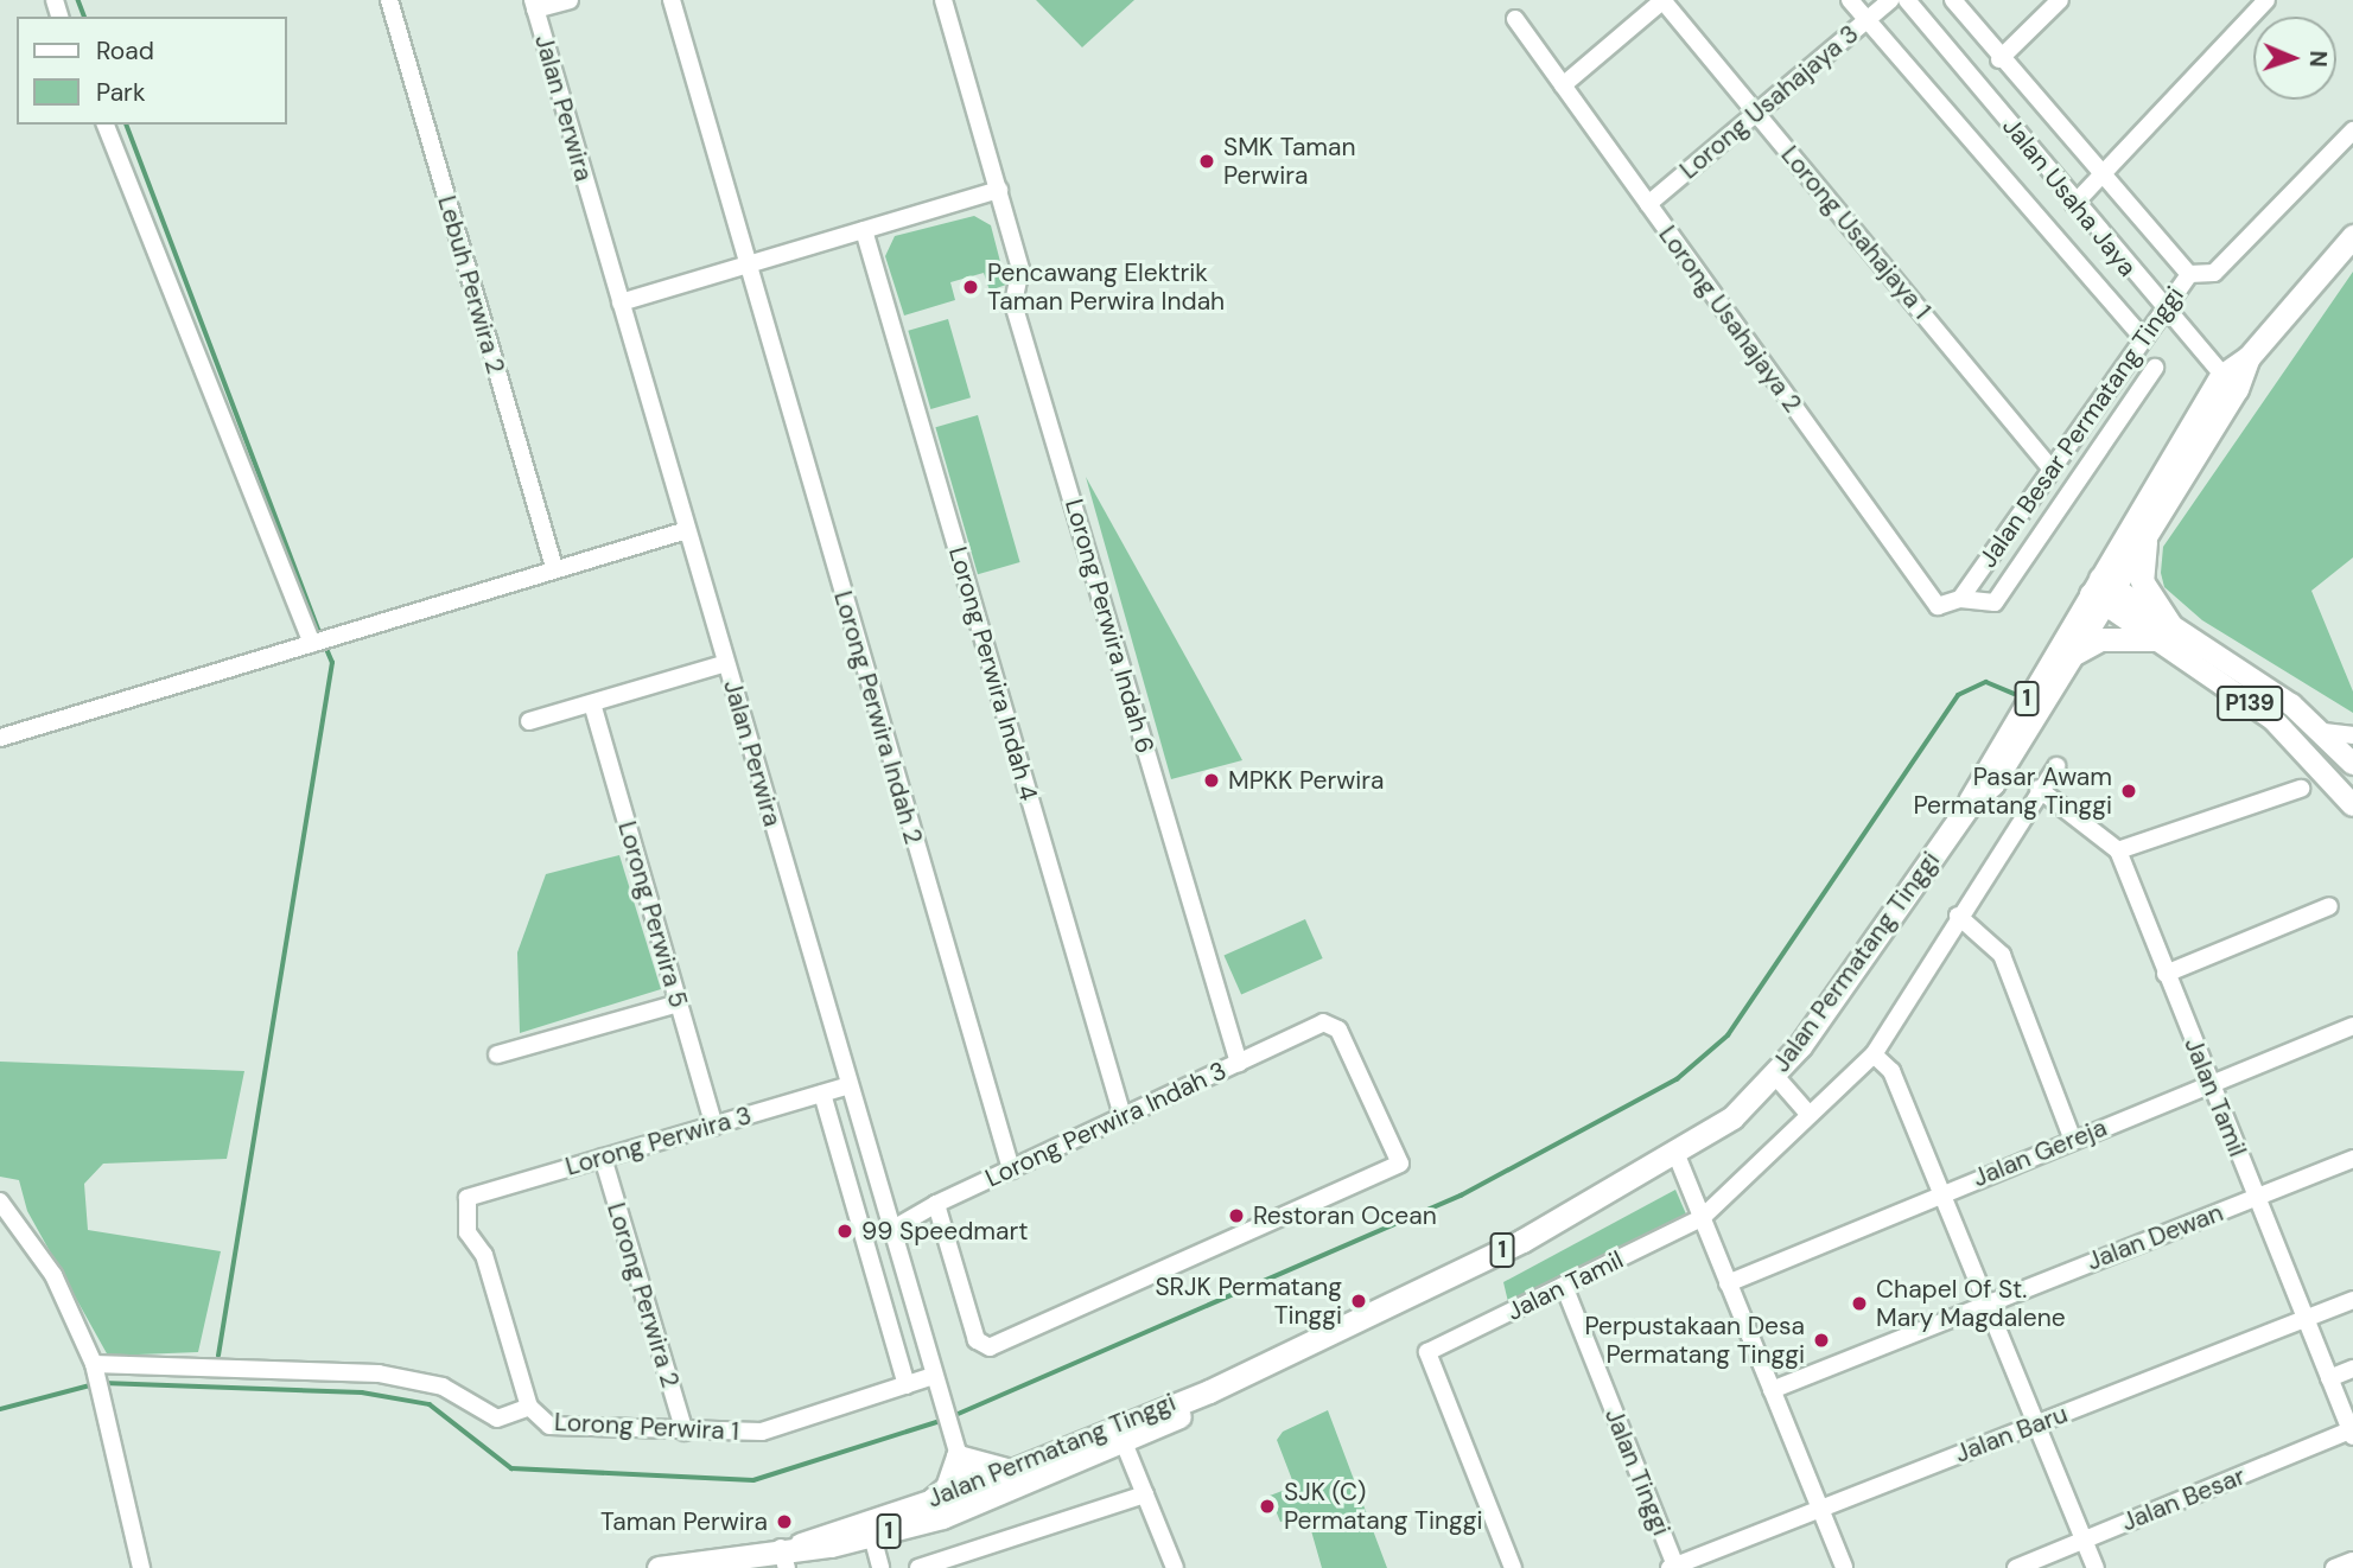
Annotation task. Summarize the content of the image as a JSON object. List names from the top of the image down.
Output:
{
  "streets": {
    "highway": ["1", "Jalan Permatang Tinggi"],
    "main road": ["P139"],
    "street": [
      "Lorong Usahajaya 3",
      "Jalan Perwira",
      "Jalan Usaha Jaya",
      "Lorong Usahajaya 1",
      "Lebuh Perwira 2",
      "Lorong Usahajaya 2",
      "Jalan Besar Permatang Tinggi",
      "Lorong Perwira Indah 6",
      "Lorong Perwira Indah 4",
      "Lorong Perwira Indah 2",
      "Lorong Perwira 5",
      "Jalan Tamil",
      "Lorong Perwira Indah 3",
      "Lorong Perwira 3",
      "Jalan Gereja",
      "Jalan Dewan",
      "Lorong Perwira 2",
      "Lorong Perwira 1",
      "Jalan Baru",
      "Jalan Tinggi",
      "Jalan Besar"
    ]
  },
  "crossings": [
    ["Lorong Usahajaya 3", "Jalan Usaha Jaya"],
    ["Lorong Usahajaya 3", "Lorong Usahajaya 1"],
    ["Lorong Usahajaya 3", "Lorong Usahajaya 2"],
    ["Jalan Perwira", "Jalan Permatang Tinggi"],
    ["Jalan Perwira", "Lorong Perwira Indah 3"],
    ["Jalan Perwira", "Lorong Perwira 3"],
    ["Jalan Perwira", "Lorong Perwira 1"],
    ["Jalan Usaha Jaya", "Jalan Besar Permatang Tinggi"],
    ["Jalan Usaha Jaya", "Jalan Permatang Tinggi"],
    ["Lorong Usahajaya 1", "Jalan Besar Permatang Tinggi"],
    ["Lorong Usahajaya 2", "Jalan Besar Permatang Tinggi"],
    ["Lorong Perwira Indah 6", "Lorong Perwira Indah 3"],
    ["Lorong Perwira Indah 4", "Lorong Perwira Indah 3"],
    ["P139", "Jalan Permatang Tinggi"],
    ["Lorong Perwira Indah 2", "Lorong Perwira Indah 3"],
    ["Lorong Perwira 5", "Lorong Perwira 3"],
    ["Jalan Tamil", "Jalan Gereja"],
    ["Jalan Tamil", "Jalan Dewan"],
    ["Jalan Tamil", "Jalan Baru"],
    ["Jalan Tamil", "Jalan Tinggi"],
    ["Jalan Tamil", "Jalan Besar"],
    ["Lorong Perwira 3", "Lorong Perwira 2"],
    ["Lorong Perwira 3", "Lorong Perwira 1"],
    ["Lorong Perwira 2", "Lorong Perwira 1"],
    ["Jalan Baru", "Jalan Tinggi"]
  ],
  "places": [
    "SMK Taman Perwira",
    "Pencawang Elektrik Taman Perwira Indah",
    "MPKK Perwira",
    "Pasar Awam Permatang Tinggi",
    "Restoran Ocean",
    "99 Speedmart",
    "SRJK Permatang Tinggi",
    "Chapel Of St. Mary Magdalene",
    "Perpustakaan Desa Permatang Tinggi",
    "SJK (C) Permatang Tinggi",
    "Taman Perwira"
  ],
  "legend": ["Road", "Park"],
  "north": "right"
}
